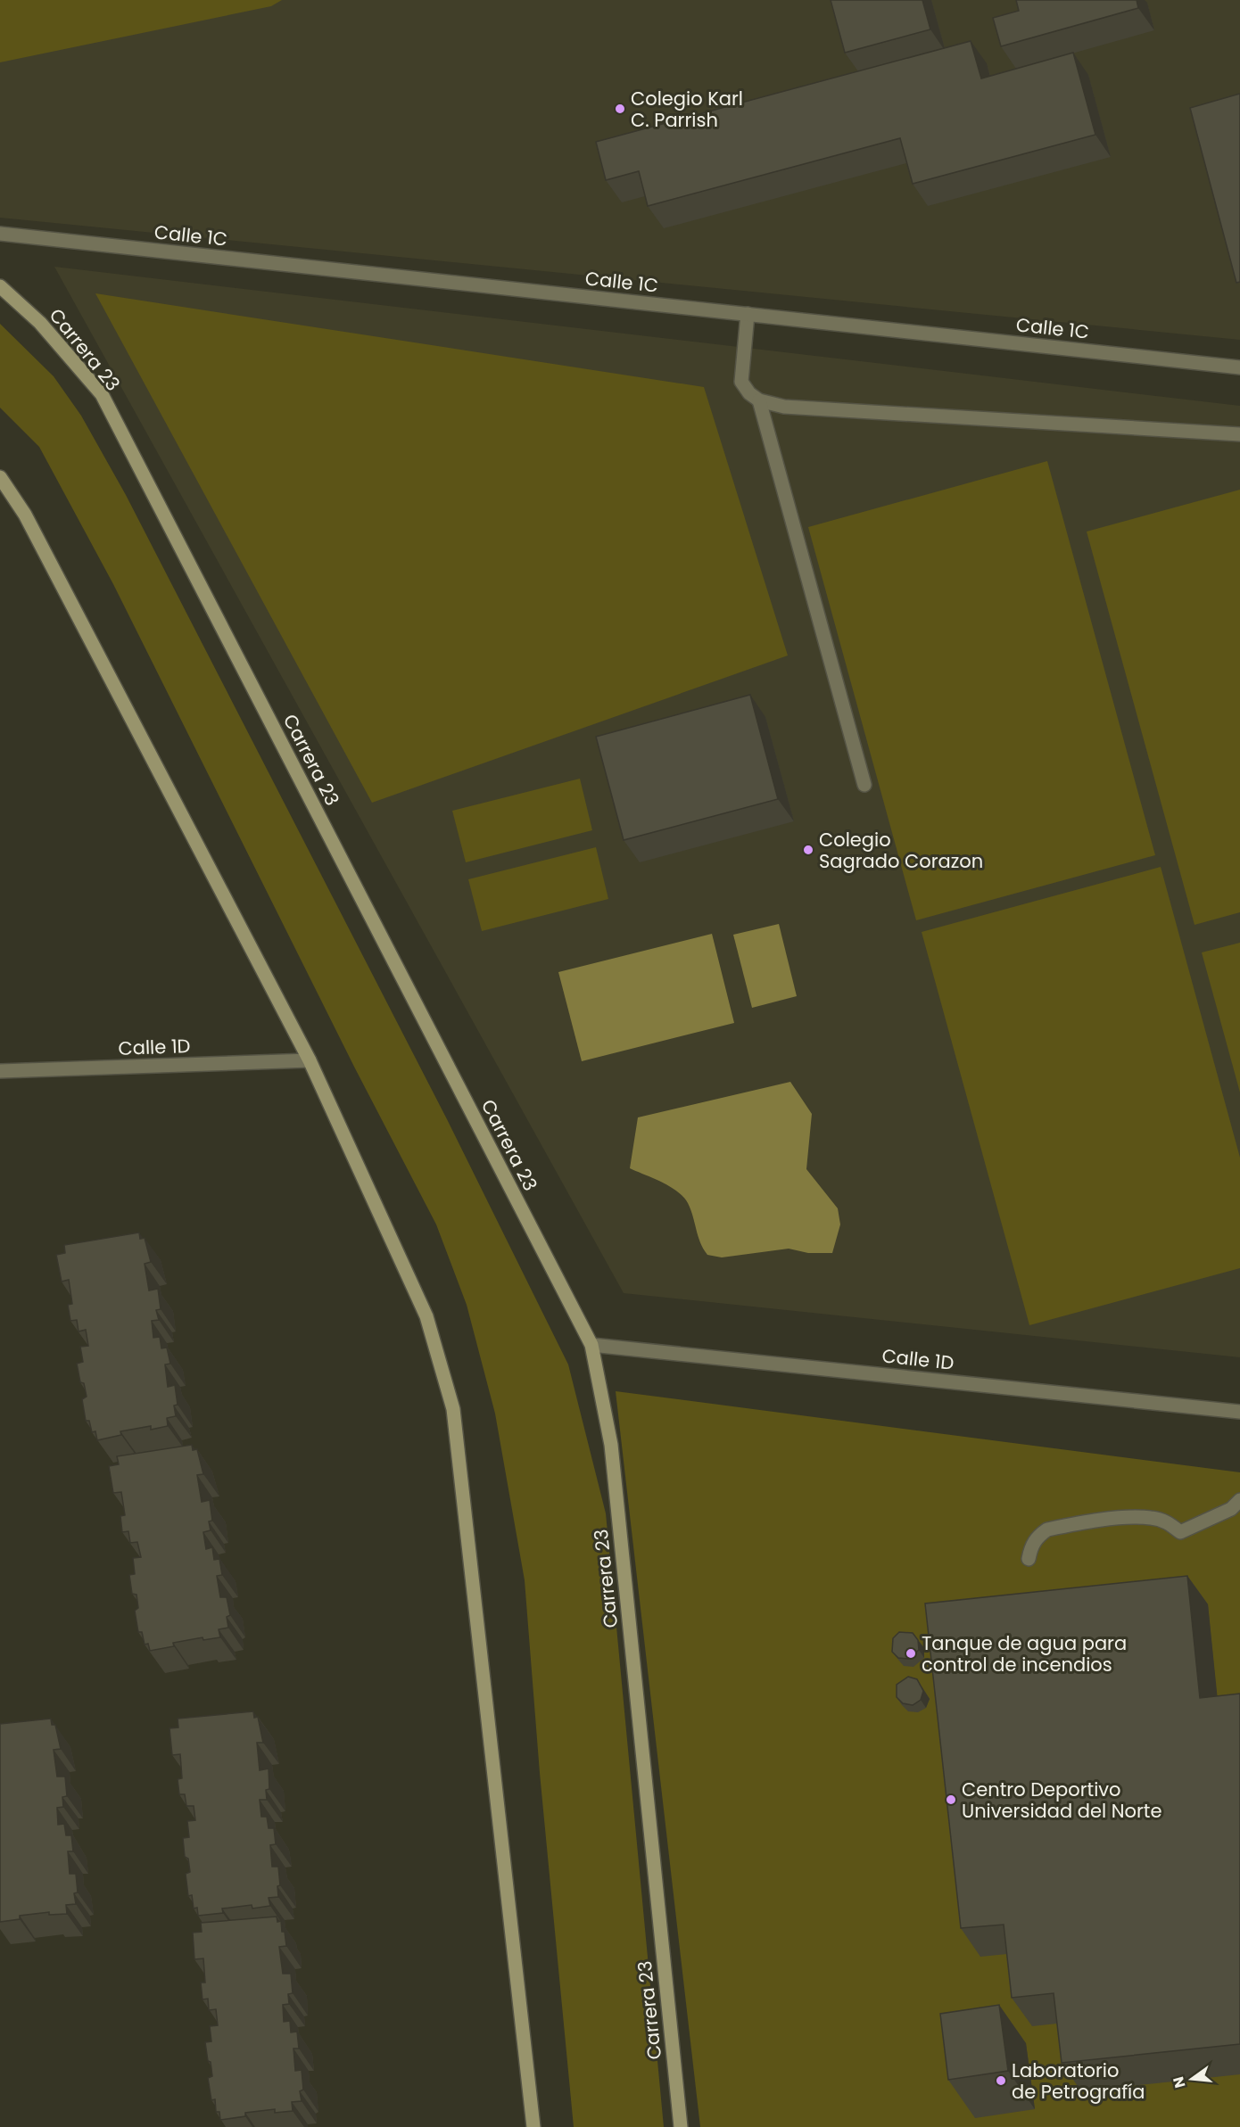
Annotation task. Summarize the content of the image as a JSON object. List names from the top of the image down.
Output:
{
  "streets": {
    "main road": ["Carrera 23"],
    "street": ["Calle 1C", "Calle 1D"]
  },
  "crossings": [
    ["Carrera 23", "Calle 1D"]
  ],
  "places": [
    "Colegio Karl C. Parrish",
    "Colegio Sagrado Corazon",
    "Tanque de agua para control de incendios",
    "Centro Deportivo Universidad del Norte",
    "Laboratorio de Petrografía"
  ],
  "north": "left"
}
